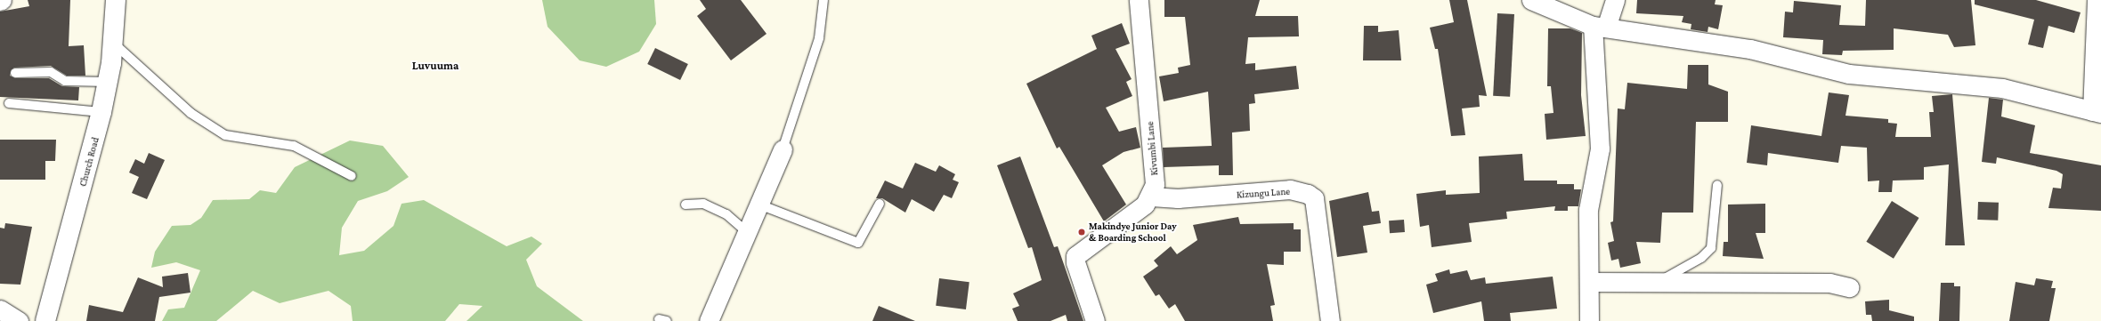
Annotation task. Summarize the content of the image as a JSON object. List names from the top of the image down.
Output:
{
  "streets": {
    "street": ["Kivumbi Lane", "Church Road", "Kizungu Lane"]
  },
  "crossings": [
    ["Kivumbi Lane", "Kizungu Lane"]
  ],
  "districts": ["Luvuuma"],
  "places": ["Makindye Junior Day & Boarding School"]
}
